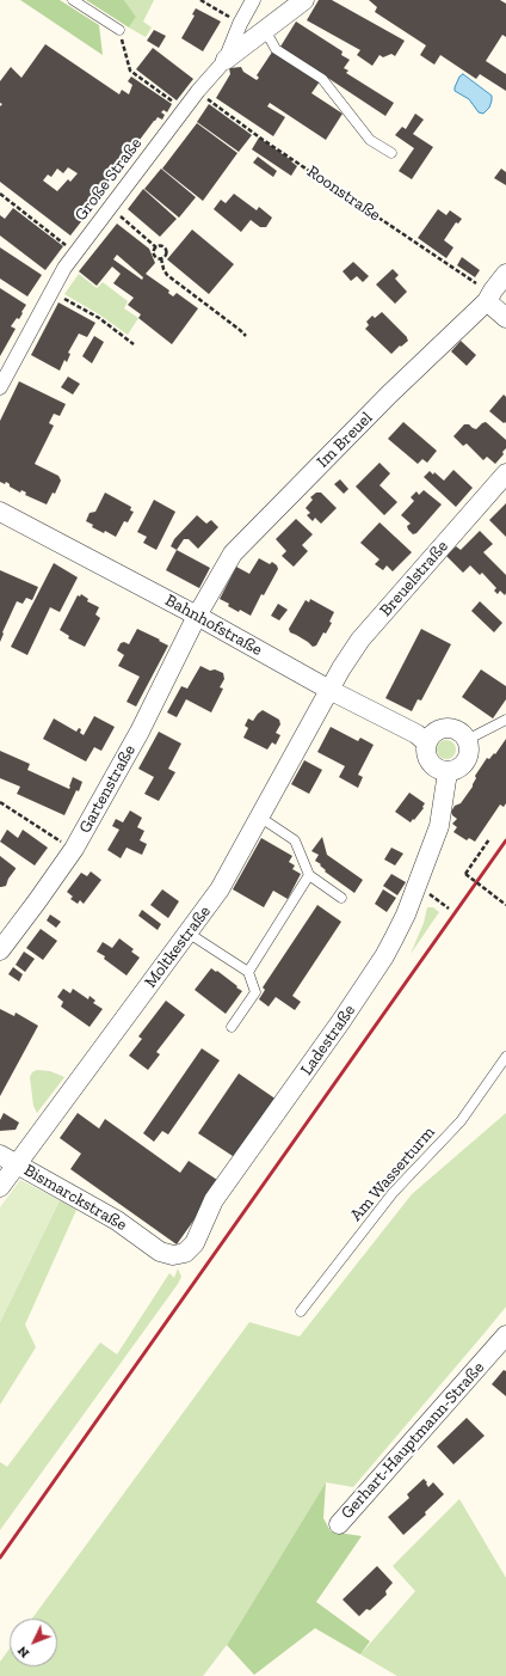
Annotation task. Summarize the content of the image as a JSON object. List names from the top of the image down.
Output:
{
  "streets": {
    "street": [
      "Große Straße",
      "Im Breuel",
      "Breuelstraße",
      "Bahnhofstraße",
      "Gartenstraße",
      "Moltkestraße",
      "Ladestraße",
      "Bismarckstraße",
      "Gerhart-Hauptmann-Straße"
    ],
    "lane": ["Am Wasserturm"],
    "path": ["Roonstraße"]
  },
  "crossings": [
    ["Große Straße", "Roonstraße"],
    ["Roonstraße", "Im Breuel"],
    ["Im Breuel", "Bahnhofstraße"],
    ["Im Breuel", "Gartenstraße"],
    ["Breuelstraße", "Bahnhofstraße"],
    ["Breuelstraße", "Moltkestraße"],
    ["Bahnhofstraße", "Gartenstraße"],
    ["Bahnhofstraße", "Moltkestraße"],
    ["Bahnhofstraße", "Ladestraße"],
    ["Moltkestraße", "Bismarckstraße"],
    ["Ladestraße", "Bismarckstraße"]
  ],
  "north": "bottom left"
}
